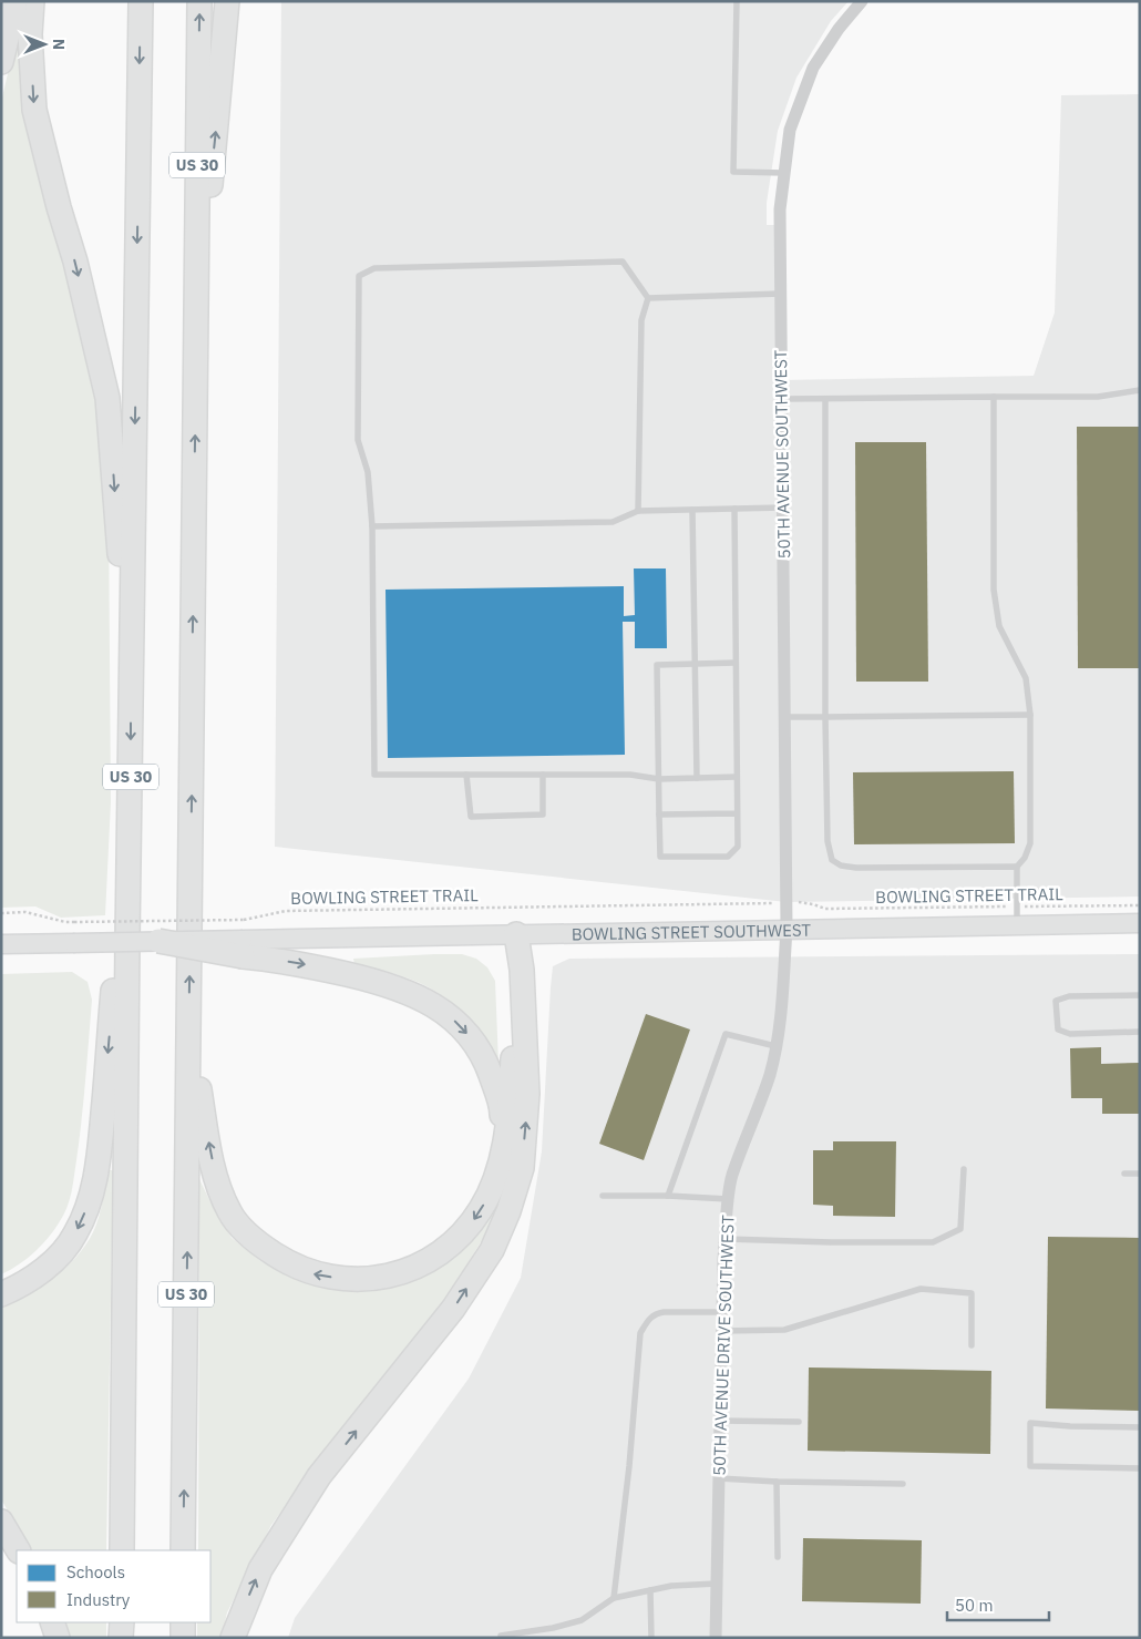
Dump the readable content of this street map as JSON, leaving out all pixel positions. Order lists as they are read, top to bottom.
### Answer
{
  "streets": {
    "highway": ["US 30"],
    "main road": ["BOWLING STREET SOUTHWEST"],
    "street": ["50TH AVENUE SOUTHWEST", "50TH AVENUE DRIVE SOUTHWEST"],
    "path": ["BOWLING STREET TRAIL"]
  },
  "crossings": [
    ["50TH AVENUE SOUTHWEST", "BOWLING STREET SOUTHWEST"],
    ["50TH AVENUE SOUTHWEST", "50TH AVENUE DRIVE SOUTHWEST"],
    ["BOWLING STREET TRAIL", "BOWLING STREET SOUTHWEST"],
    ["BOWLING STREET SOUTHWEST", "50TH AVENUE DRIVE SOUTHWEST"]
  ],
  "legend": ["Schools", "Industry"],
  "scale_bar": "50 m",
  "north": "right"
}
